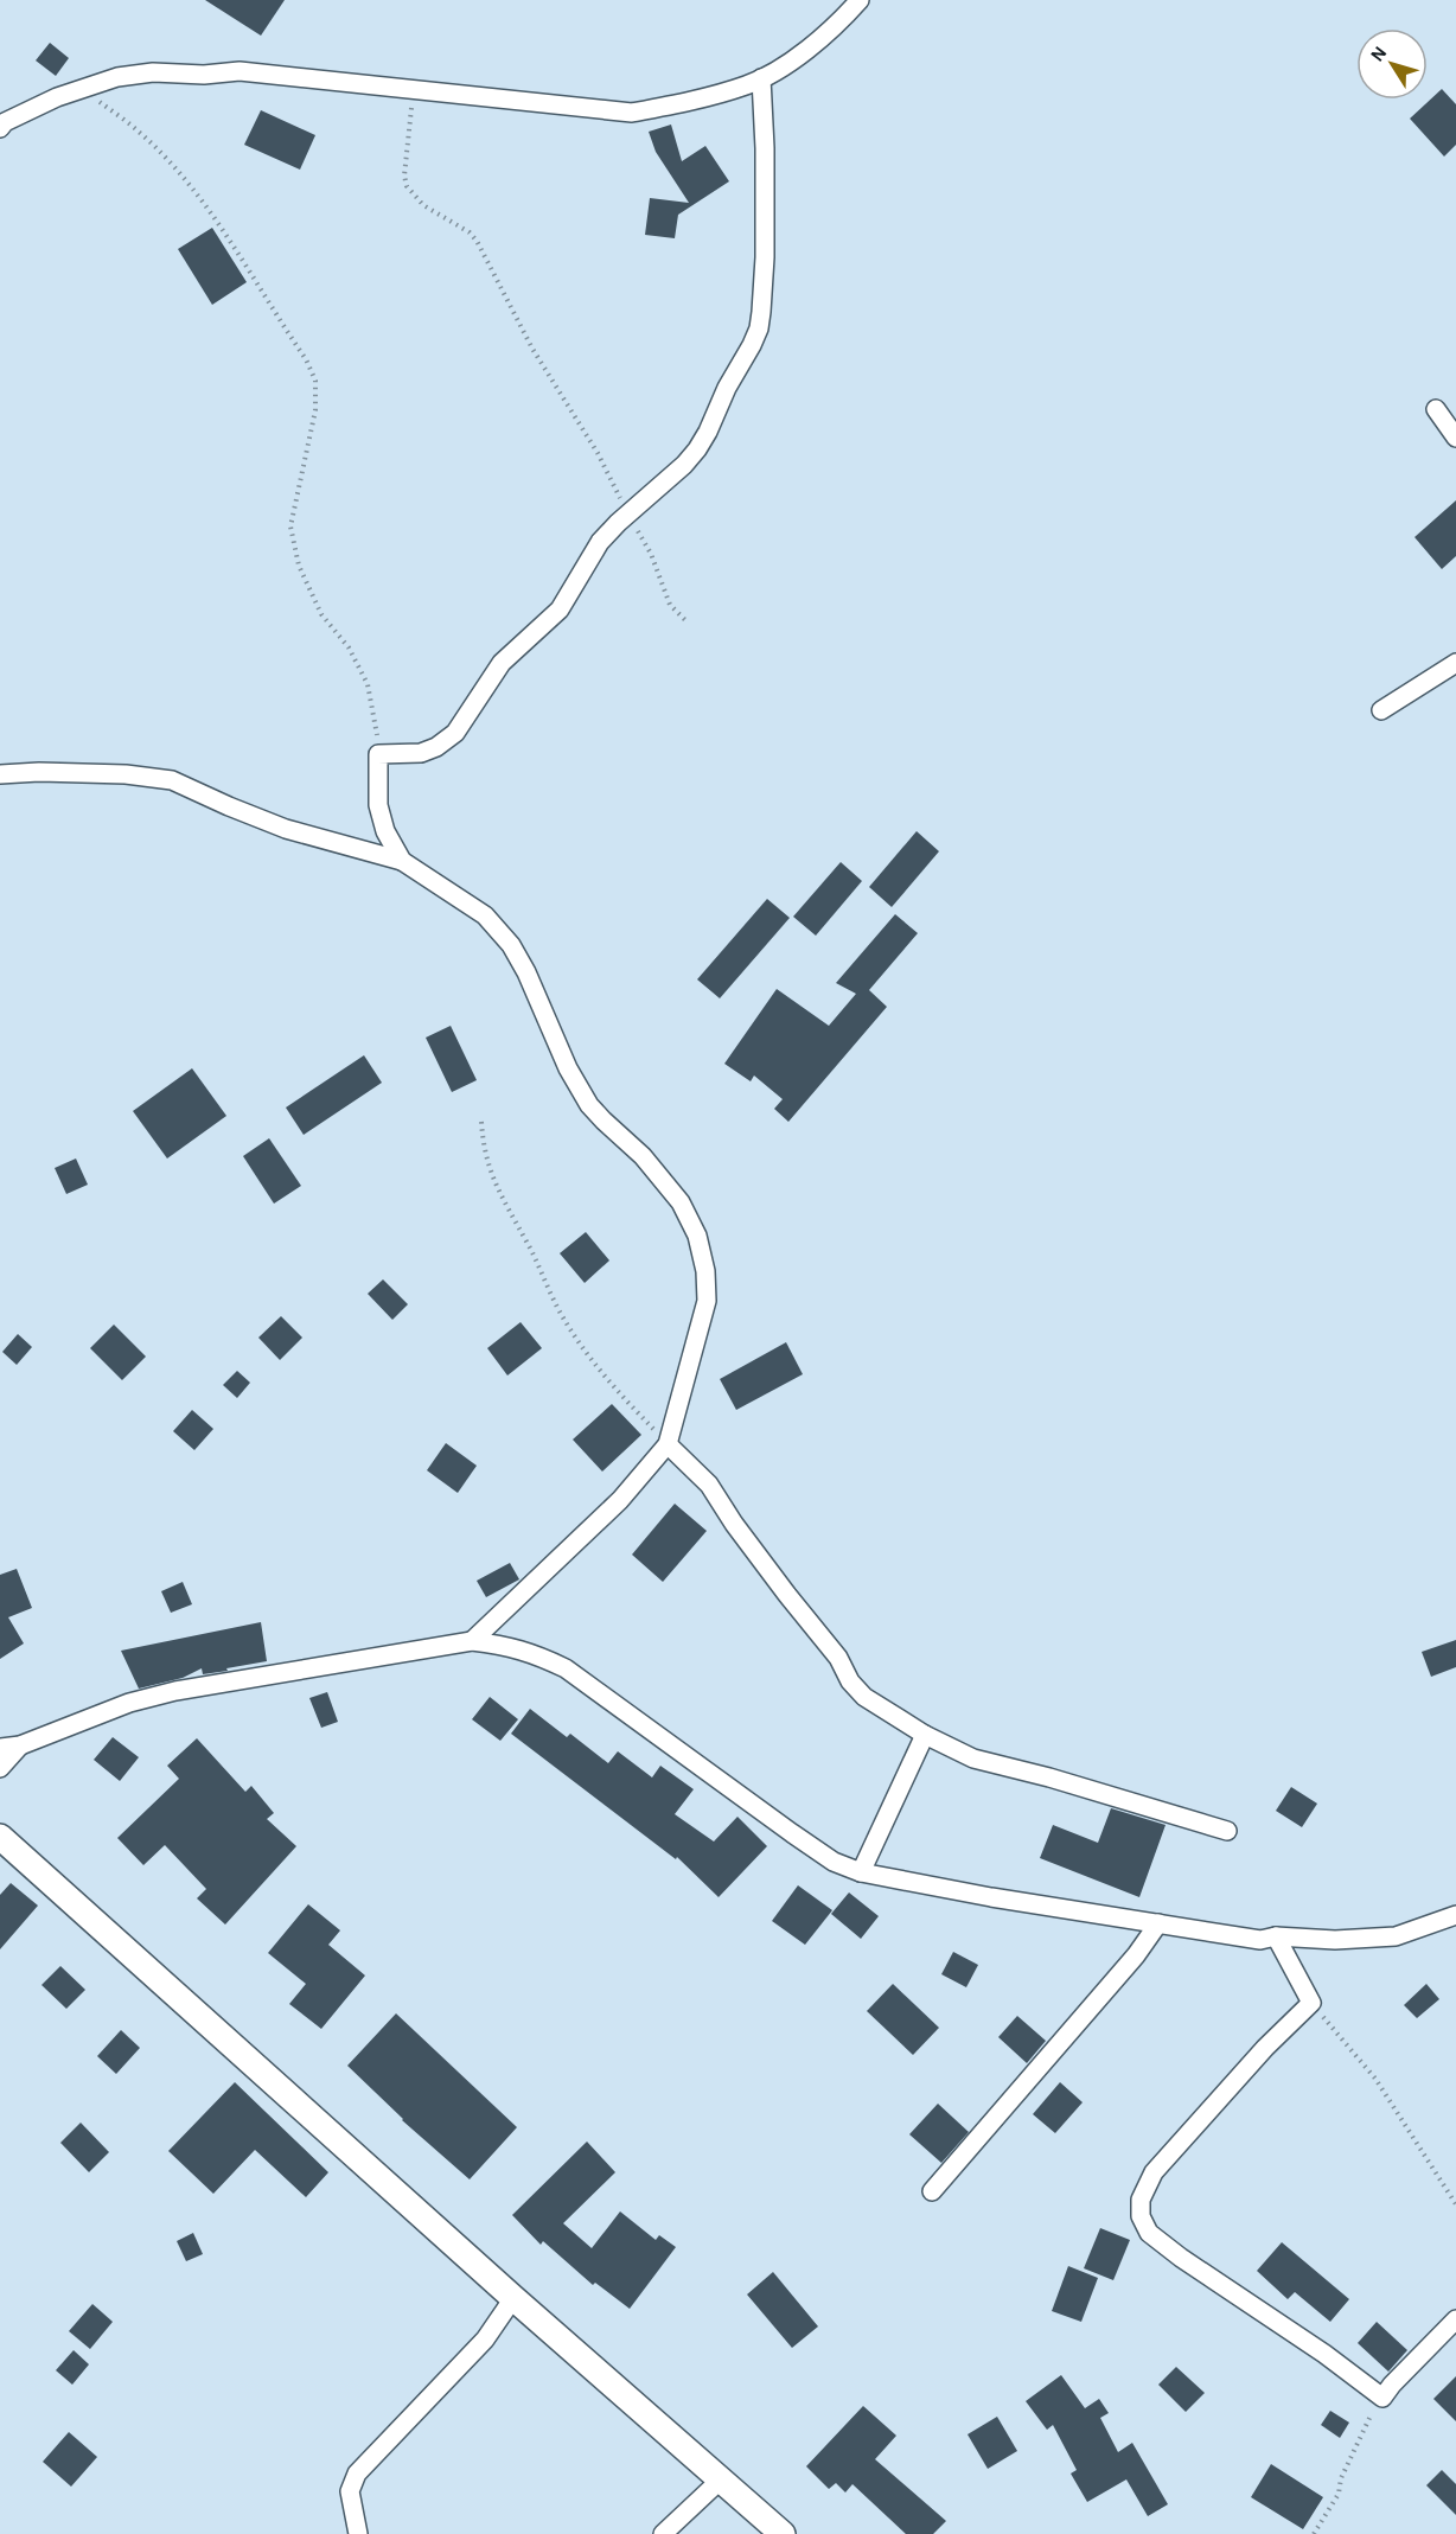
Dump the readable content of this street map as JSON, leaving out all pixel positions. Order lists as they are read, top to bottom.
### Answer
{
  "north": "top left"
}
